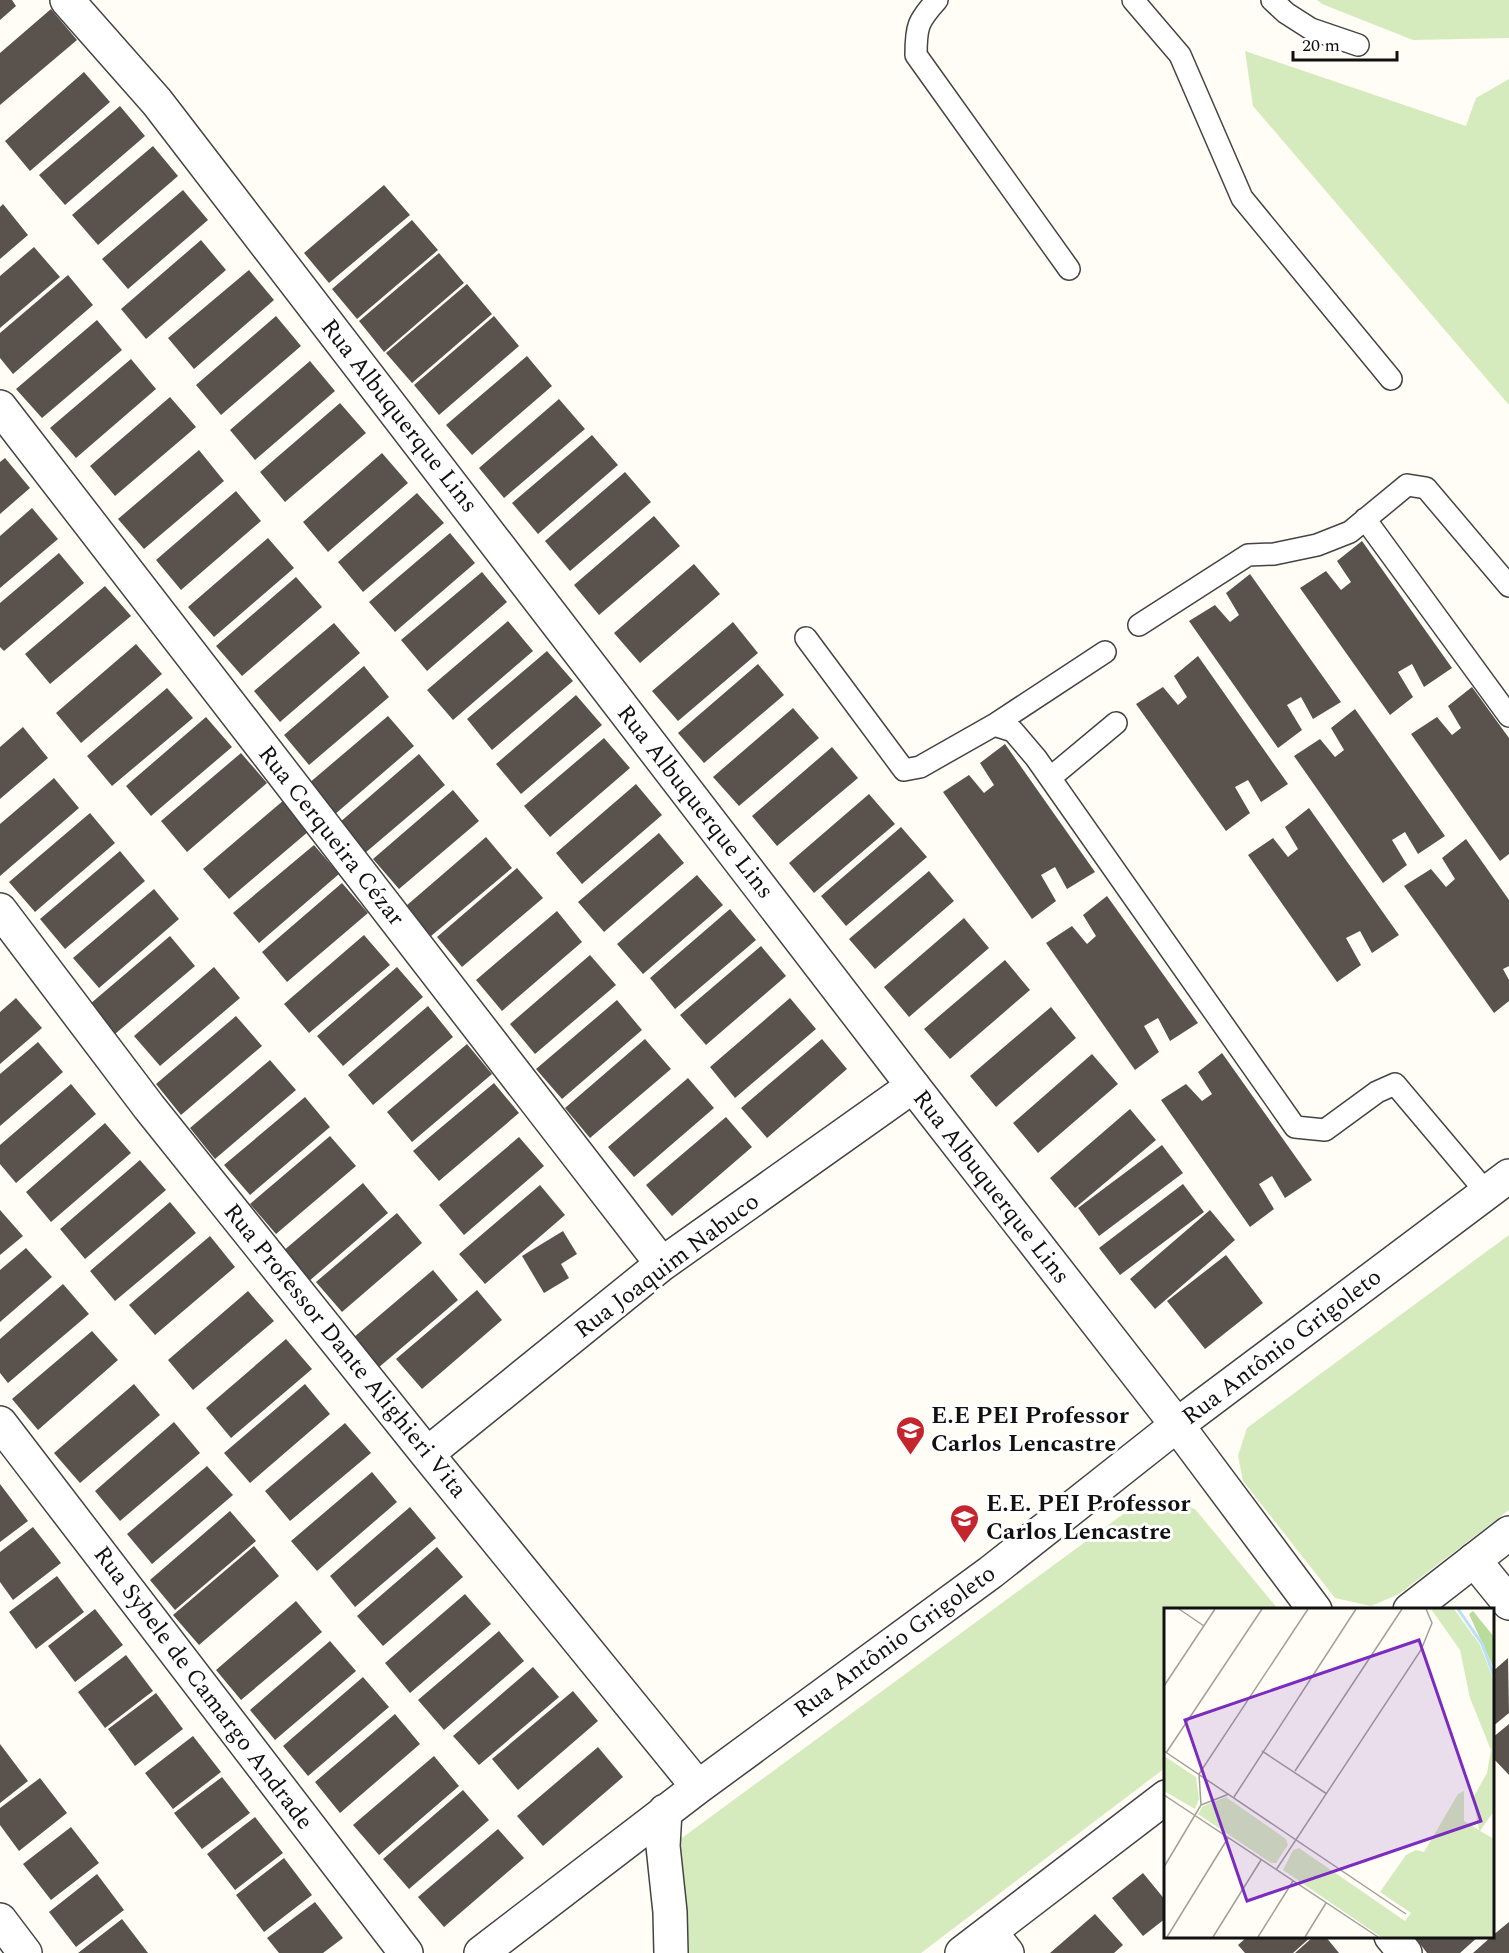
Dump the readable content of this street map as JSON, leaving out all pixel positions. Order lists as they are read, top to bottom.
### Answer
{
  "streets": {
    "street": [
      "Rua Albuquerque Lins",
      "Rua Cerqueira Cézar",
      "Rua Joaquim Nabuco",
      "Rua Antônio Grigoleto",
      "Rua Professor Dante Alighieri Vita",
      "Rua Sybele de Camargo Andrade"
    ]
  },
  "crossings": [
    ["Rua Albuquerque Lins", "Rua Joaquim Nabuco"],
    ["Rua Albuquerque Lins", "Rua Antônio Grigoleto"],
    ["Rua Cerqueira Cézar", "Rua Joaquim Nabuco"],
    ["Rua Joaquim Nabuco", "Rua Professor Dante Alighieri Vita"],
    ["Rua Antônio Grigoleto", "Rua Professor Dante Alighieri Vita"]
  ],
  "places": {
    "school or university": ["E.E PEI Professor Carlos Lencastre", "E.E. PEI Professor Carlos Lencastre"]
  },
  "scale_bar": "20 m"
}
